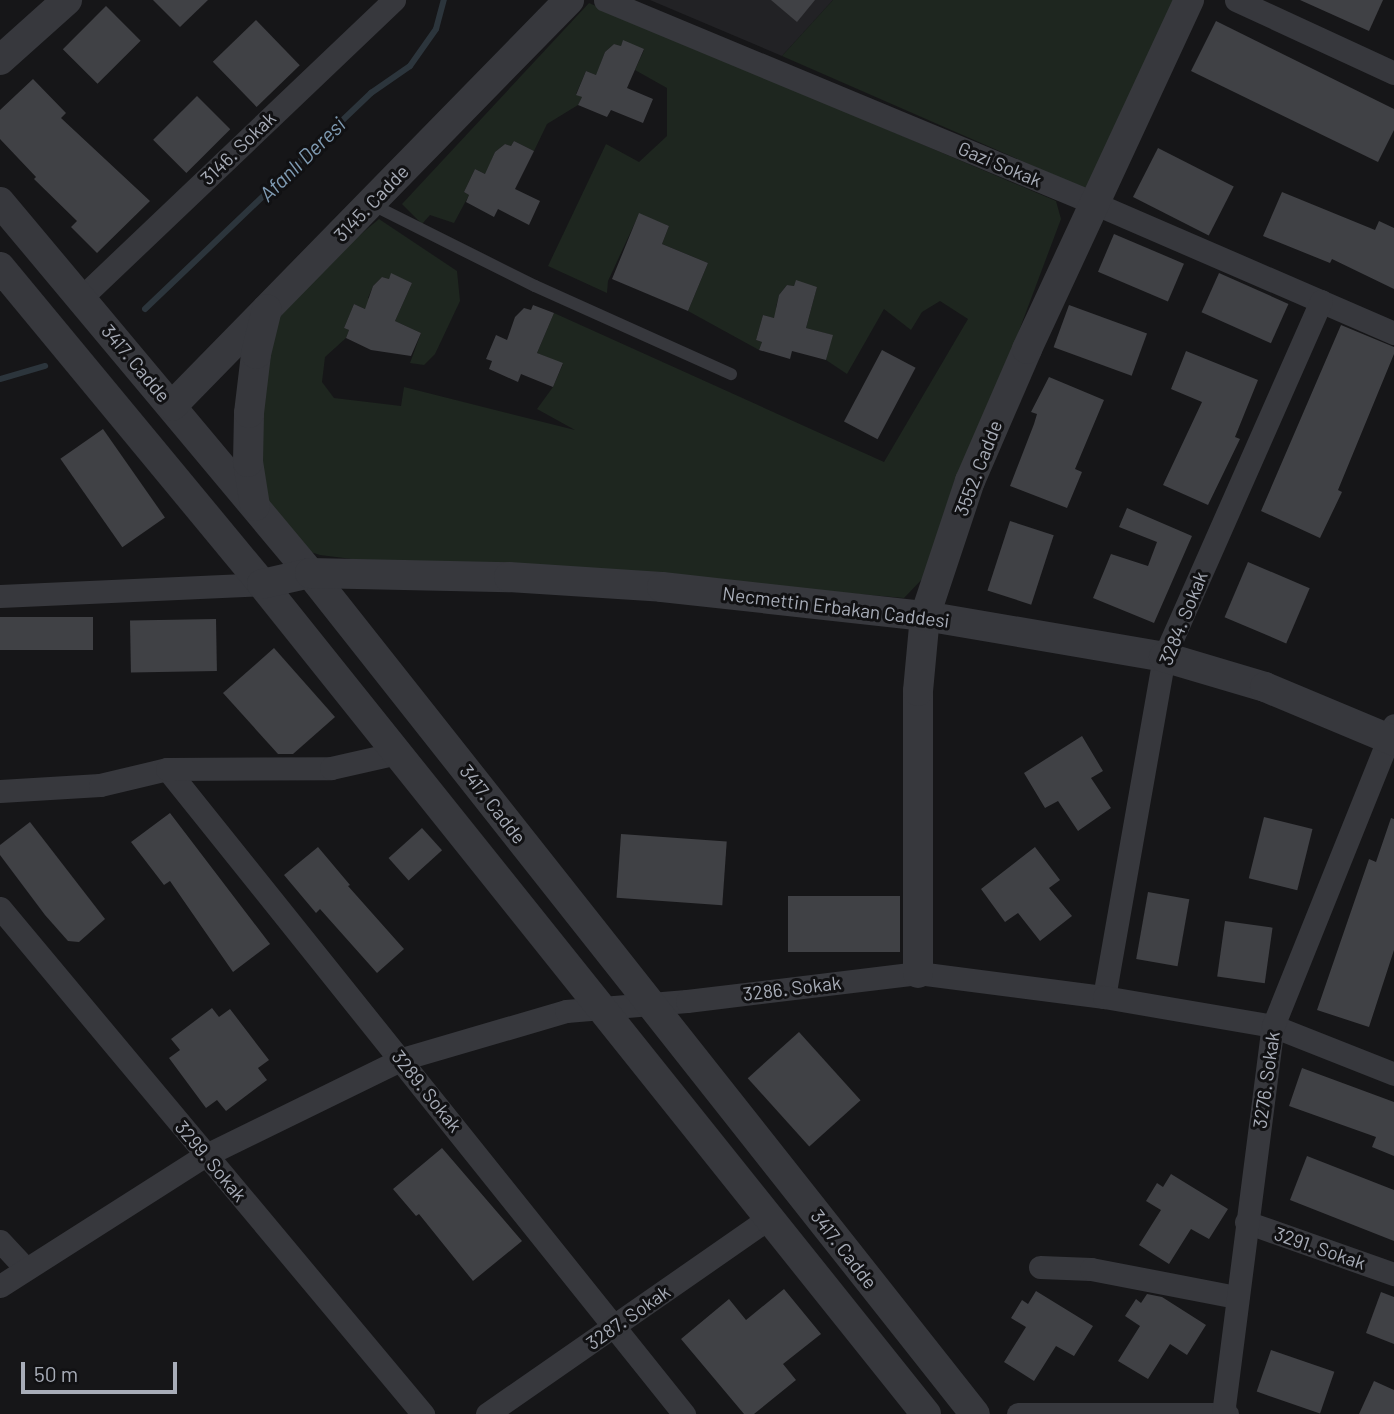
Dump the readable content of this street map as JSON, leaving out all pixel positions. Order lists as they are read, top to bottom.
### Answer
{
  "streets": {
    "street": [
      "3146. Sokak",
      "Gazi Sokak",
      "3145. Cadde",
      "3417. Cadde",
      "3552. Cadde",
      "Necmettin Erbakan Caddesi",
      "3284. Sokak",
      "3286. Sokak",
      "3276. Sokak",
      "3289. Sokak",
      "3299. Sokak",
      "3291. Sokak",
      "3287. Sokak"
    ]
  },
  "crossings": [
    ["3146. Sokak", "3417. Cadde"],
    ["Gazi Sokak", "3552. Cadde"],
    ["Gazi Sokak", "3284. Sokak"],
    ["3145. Cadde", "3417. Cadde"],
    ["3417. Cadde", "Necmettin Erbakan Caddesi"],
    ["3417. Cadde", "3286. Sokak"],
    ["3417. Cadde", "3287. Sokak"],
    ["3552. Cadde", "Necmettin Erbakan Caddesi"],
    ["3552. Cadde", "3286. Sokak"],
    ["Necmettin Erbakan Caddesi", "3284. Sokak"],
    ["Necmettin Erbakan Caddesi", "3276. Sokak"],
    ["3284. Sokak", "3286. Sokak"],
    ["3286. Sokak", "3276. Sokak"],
    ["3286. Sokak", "3289. Sokak"],
    ["3286. Sokak", "3299. Sokak"],
    ["3276. Sokak", "3291. Sokak"],
    ["3289. Sokak", "3287. Sokak"]
  ],
  "water": ["Afanlı Deresi"],
  "scale_bar": "50 m"
}
